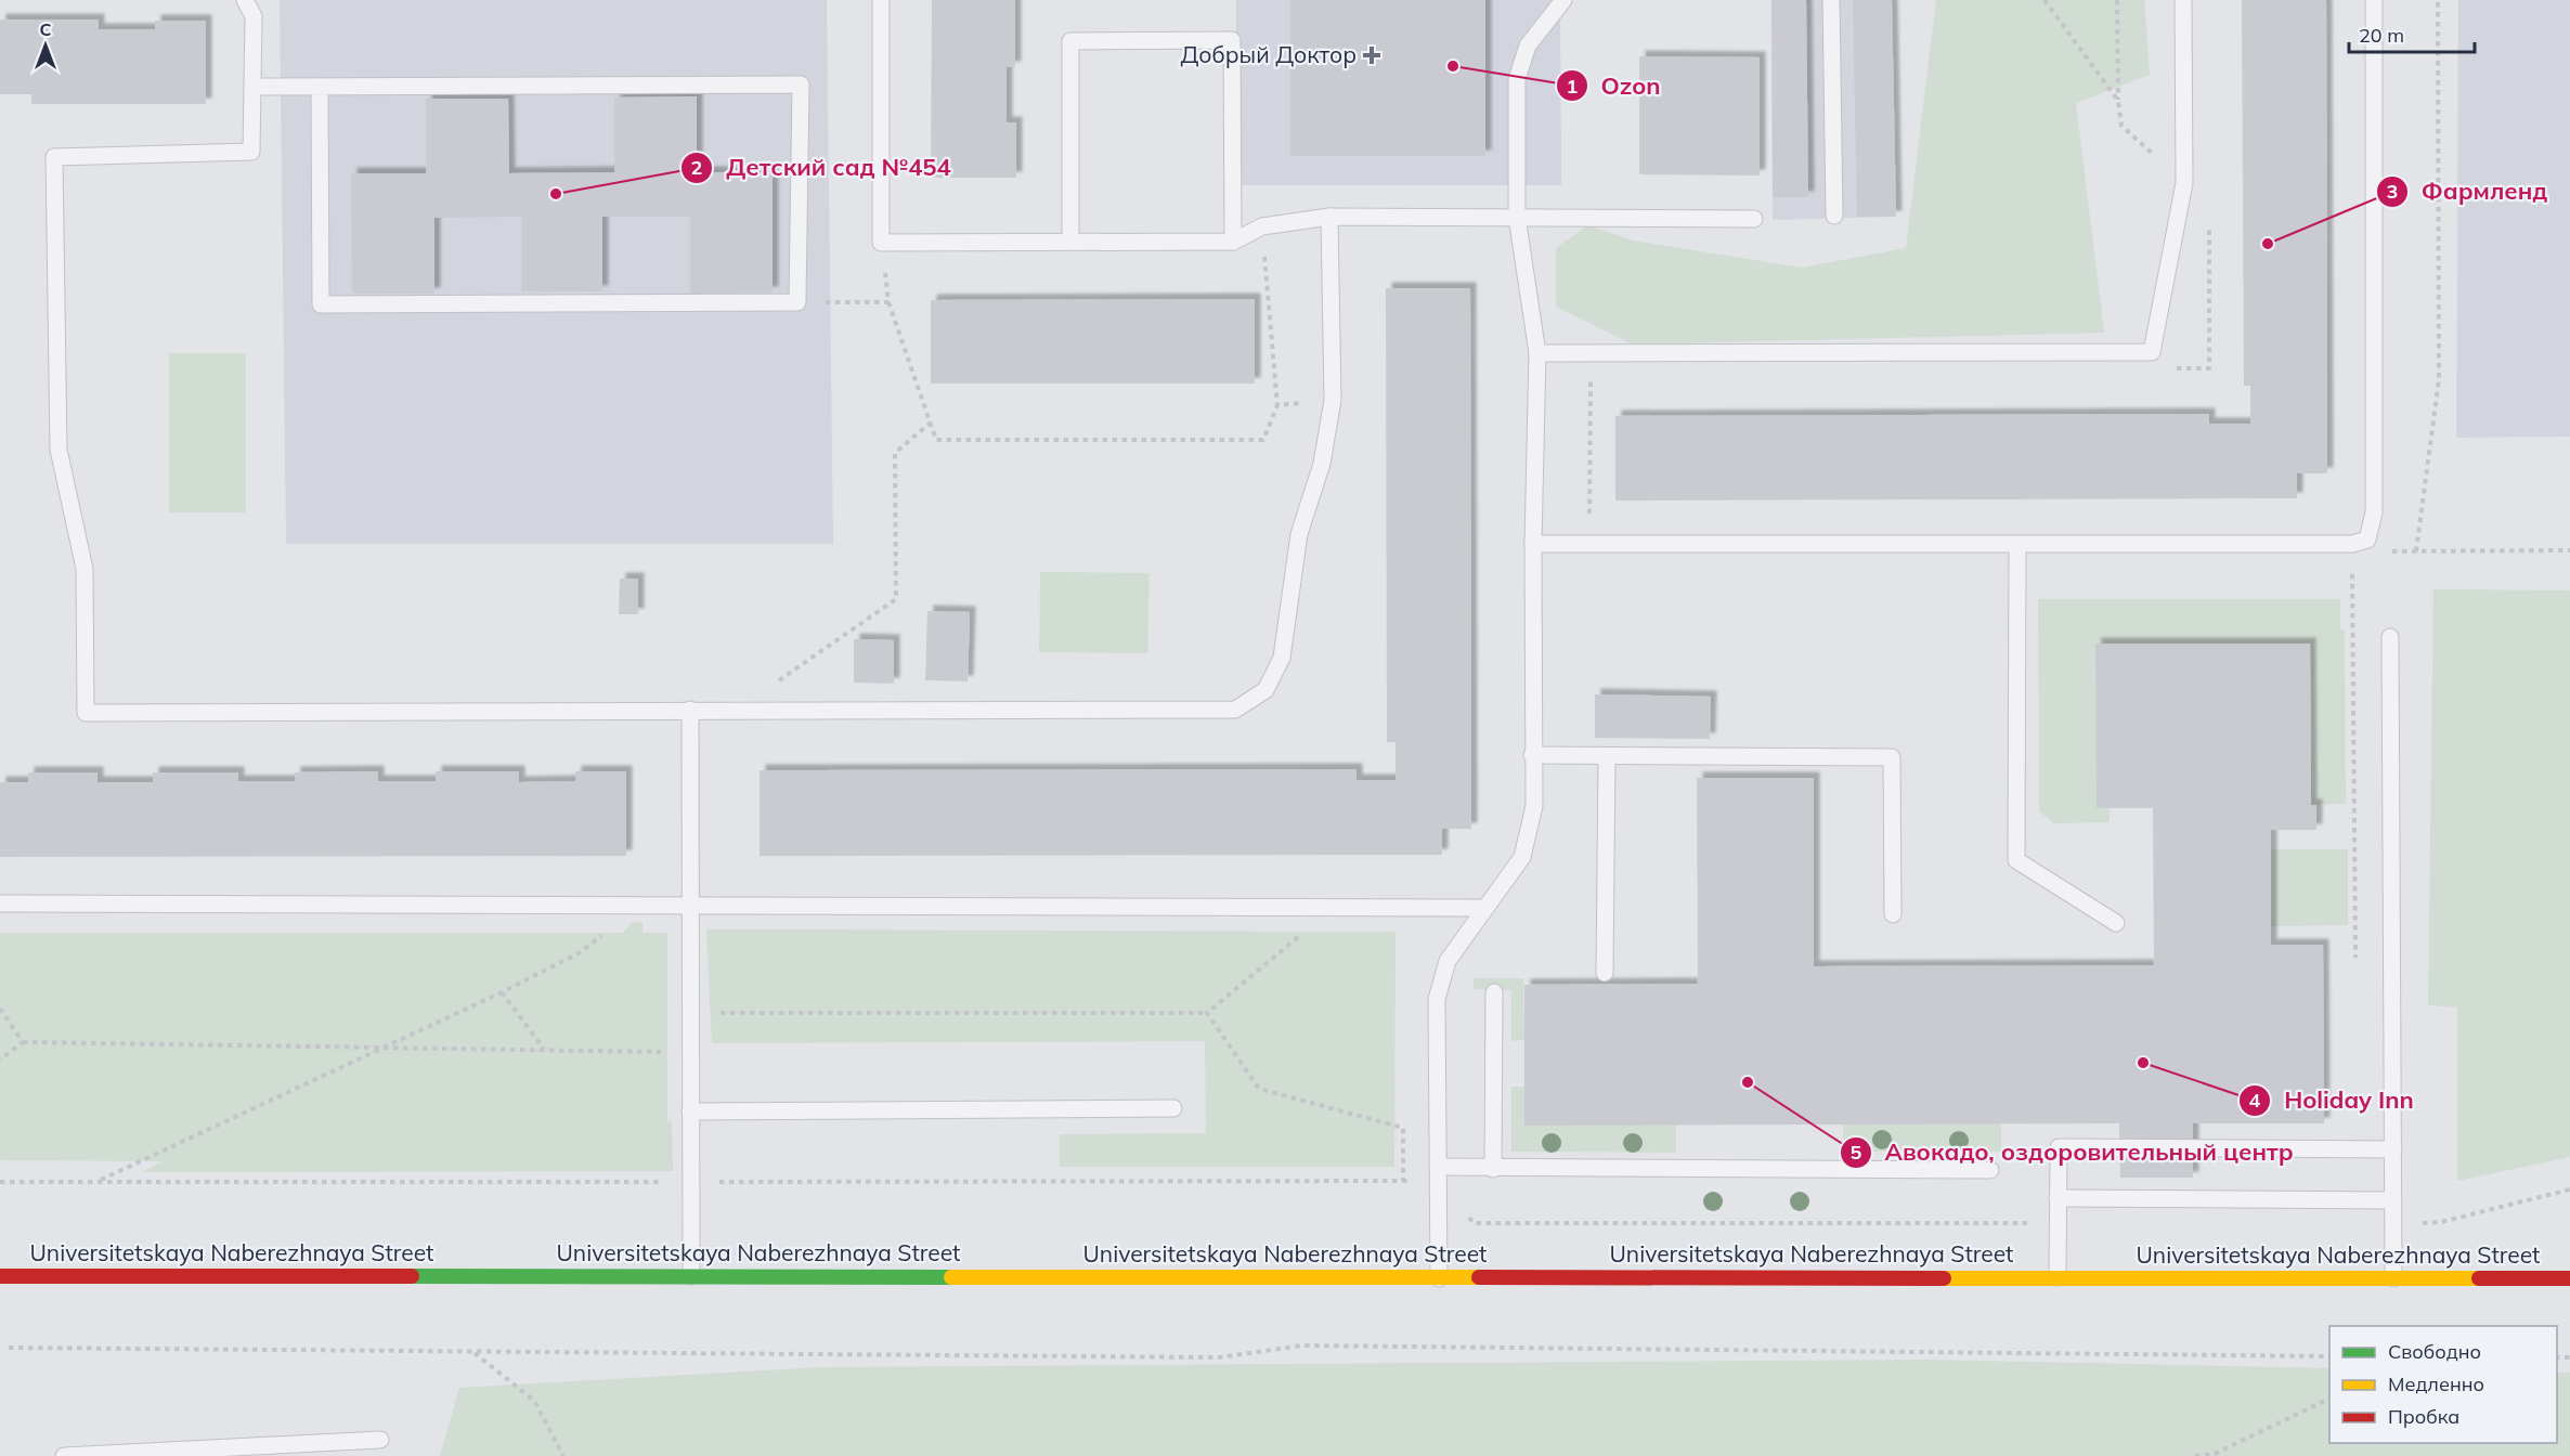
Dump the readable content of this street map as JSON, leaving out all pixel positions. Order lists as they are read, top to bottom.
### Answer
{
  "streets": {
    "main road": ["Universitetskaya Naberezhnaya Street"]
  },
  "places": {
    "health": ["Добрый Доктор"],
    "other": [
      "Ozon",
      "Детский сад №454",
      "Фармленд",
      "Holiday Inn",
      "Авокадо, оздоровительный центр"
    ]
  },
  "legend": ["Свободно", "Медленно", "Пробка"],
  "scale_bar": "20 m",
  "north": "top"
}
